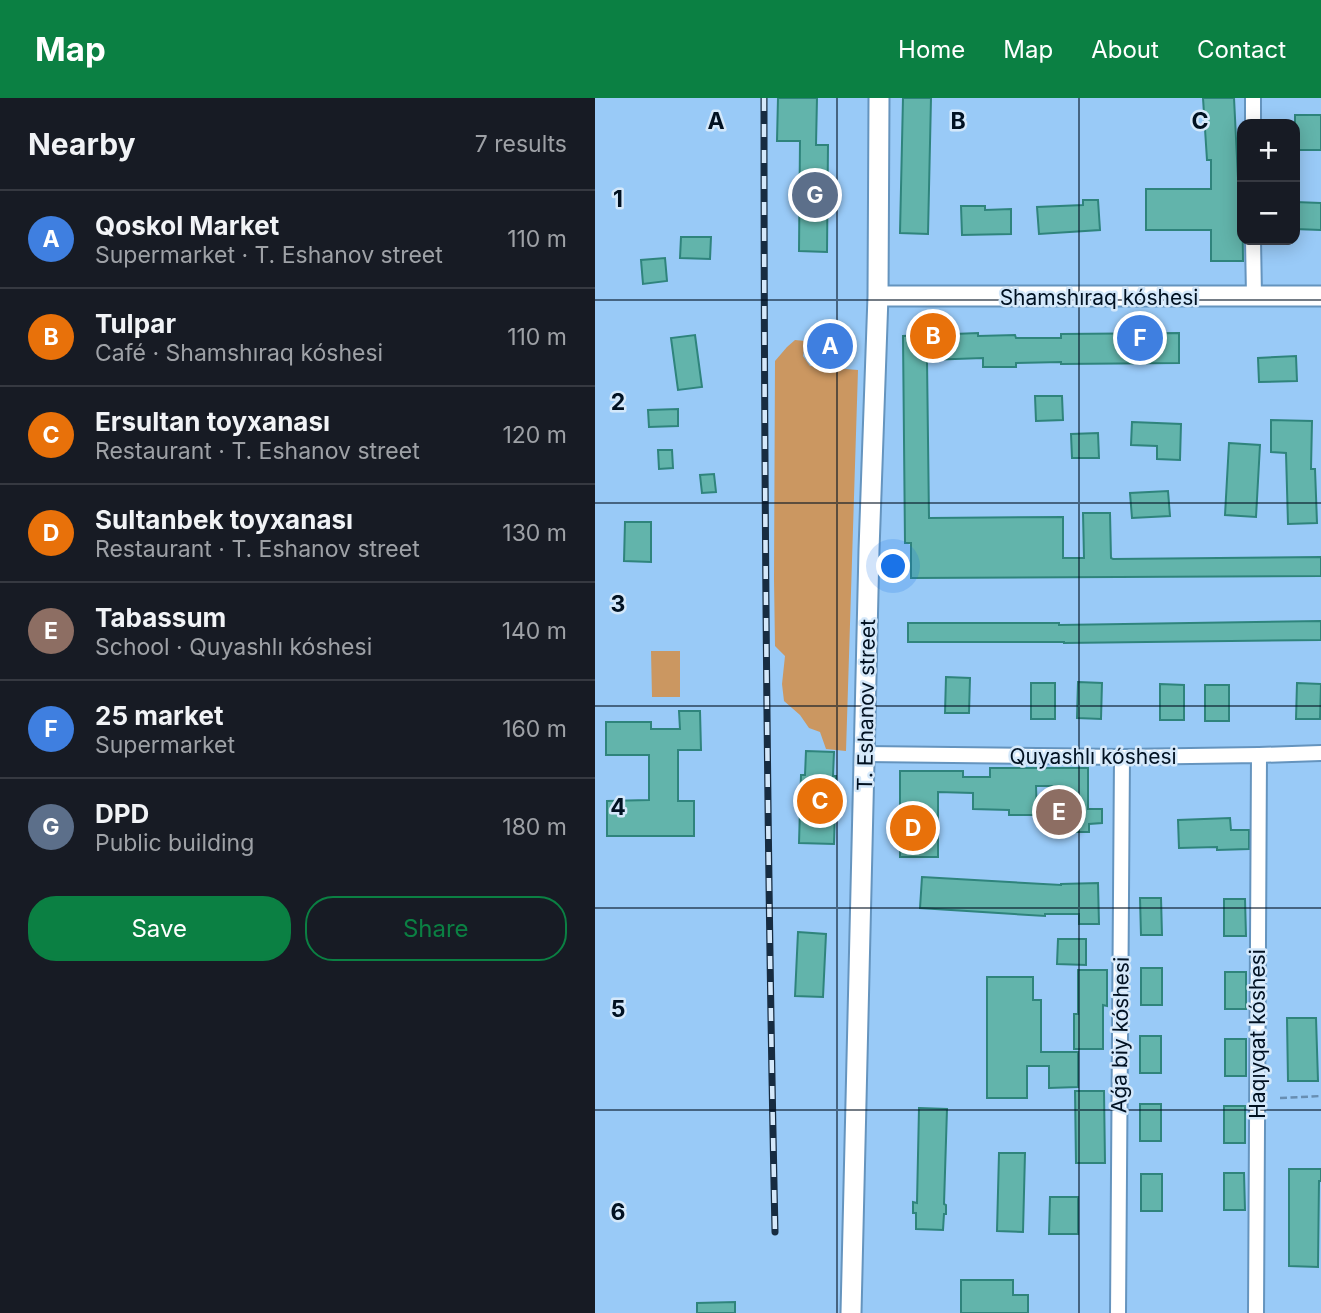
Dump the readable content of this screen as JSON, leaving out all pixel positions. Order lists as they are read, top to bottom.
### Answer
{
  "streets": {
    "main road": ["Shamshıraq kóshesi", "T. Eshanov street"],
    "street": ["Quyashlı kóshesi", "Haqıyqat kóshesi", "Aǵa biy kóshesi"]
  },
  "crossings": [
    ["Shamshıraq kóshesi", "T. Eshanov street"],
    ["T. Eshanov street", "Quyashlı kóshesi"],
    ["Quyashlı kóshesi", "Haqıyqat kóshesi"],
    ["Quyashlı kóshesi", "Aǵa biy kóshesi"]
  ],
  "page": {
    "header": "Map",
    "nav": [
      "Home",
      "Map",
      "About",
      "Contact"
    ],
    "heading": ["Nearby", "7 results"],
    "map_buttons": ["+", "−"],
    "pins": [
      "G",
      "B",
      "F",
      "A",
      "C",
      "E",
      "D"
    ],
    "list": [
      {
        "mark": "A",
        "name": "Qoskol Market",
        "note": "Supermarket · T. Eshanov street",
        "value": "110 m"
      },
      {
        "mark": "B",
        "name": "Tulpar",
        "note": "Café · Shamshıraq kóshesi",
        "value": "110 m"
      },
      {
        "mark": "C",
        "name": "Ersultan toyxanası",
        "note": "Restaurant · T. Eshanov street",
        "value": "120 m"
      },
      {
        "mark": "D",
        "name": "Sultanbek toyxanası",
        "note": "Restaurant · T. Eshanov street",
        "value": "130 m"
      },
      {
        "mark": "E",
        "name": "Tabassum",
        "note": "School · Quyashlı kóshesi",
        "value": "140 m"
      },
      {
        "mark": "F",
        "name": "25 market",
        "note": "Supermarket",
        "value": "160 m"
      },
      {
        "mark": "G",
        "name": "DPD",
        "note": "Public building",
        "value": "180 m"
      }
    ],
    "buttons": ["Save", "Share"]
  },
  "grid": {
    "columns": ["A", "B", "C"],
    "rows": [
      "1",
      "2",
      "3",
      "4",
      "5",
      "6"
    ]
  }
}
